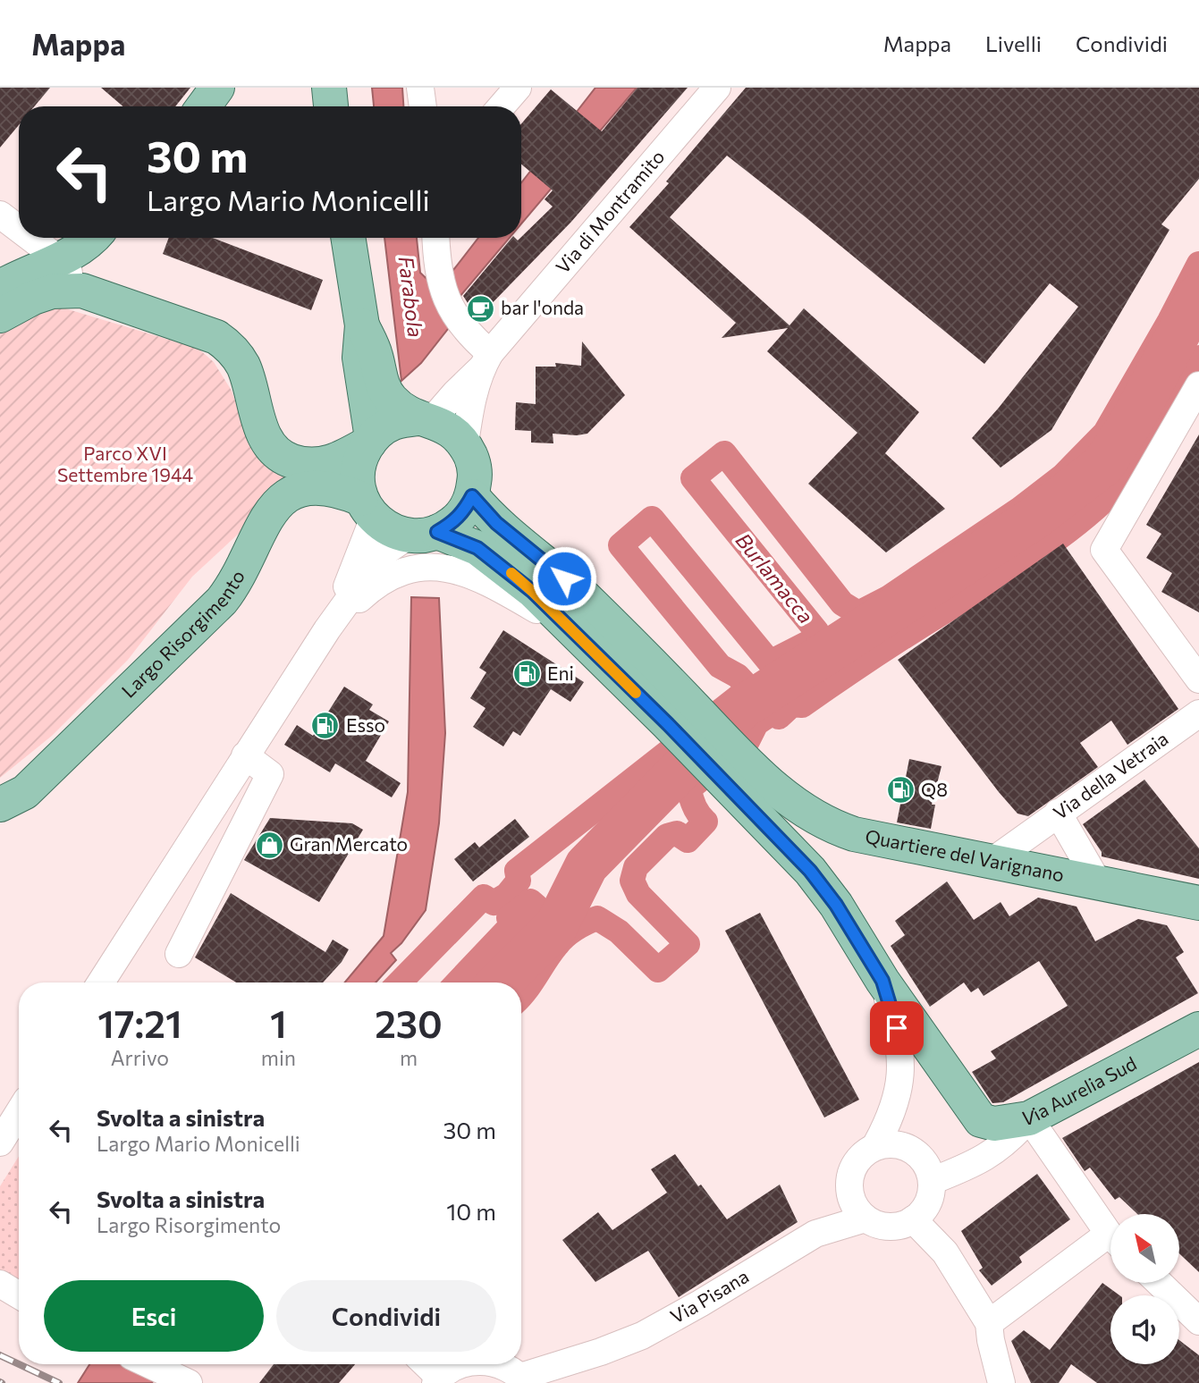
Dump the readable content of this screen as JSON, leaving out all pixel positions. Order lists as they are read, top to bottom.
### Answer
{
  "streets": {
    "main road": ["Largo Risorgimento", "Quartiere del Varignano", "Via Aurelia Sud"],
    "street": ["Via di Montramito", "Via della Vetraia", "Via Pisana"]
  },
  "crossings": [
    ["Via di Montramito", "Largo Risorgimento"],
    ["Via della Vetraia", "Quartiere del Varignano"],
    ["Via Aurelia Sud", "Via Pisana"]
  ],
  "water": ["Farabola", "Burlamacca"],
  "parks": ["Parco XVI Settembre 1944"],
  "places": {
    "cafe": ["bar l'onda"],
    "fuel station": ["Eni", "Esso", "Q8"],
    "shop": ["Gran Mercato"]
  },
  "north": "top left",
  "page": {
    "header": "Mappa",
    "nav": ["Mappa", "Livelli", "Condividi"],
    "turn": ["30 m", "Largo Mario Monicelli"],
    "eta": [
      "17:21",
      "Arrivo",
      "1",
      "min",
      "230",
      "m"
    ],
    "list": [
      {
        "name": "Svolta a sinistra",
        "note": "Largo Mario Monicelli",
        "value": "30 m"
      },
      {
        "name": "Svolta a sinistra",
        "note": "Largo Risorgimento",
        "value": "10 m"
      }
    ],
    "buttons": ["Esci", "Condividi"]
  }
}
